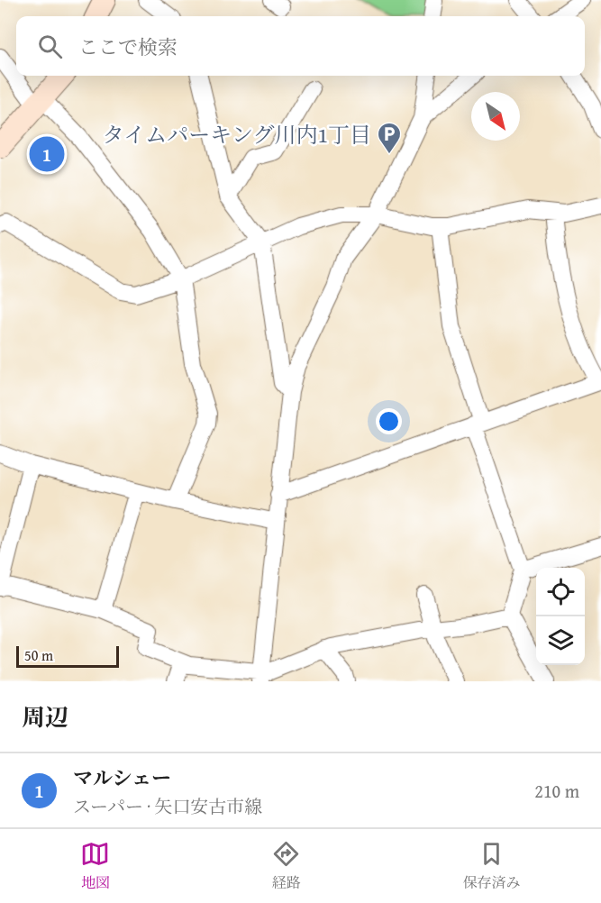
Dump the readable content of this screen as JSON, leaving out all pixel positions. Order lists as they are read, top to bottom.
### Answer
{
  "places": {
    "parking": ["タイムパーキング川内1丁目"]
  },
  "scale_bar": "50 m",
  "north": "bottom right",
  "page": {
    "search": "ここで検索",
    "pins": "1",
    "scale": "50 m",
    "heading": "周辺",
    "list": [
      {
        "mark": "1",
        "name": "マルシェー",
        "note": "スーパー · 矢口安古市線",
        "value": "210 m"
      }
    ],
    "nav": ["地図", "経路", "保存済み"]
  }
}
